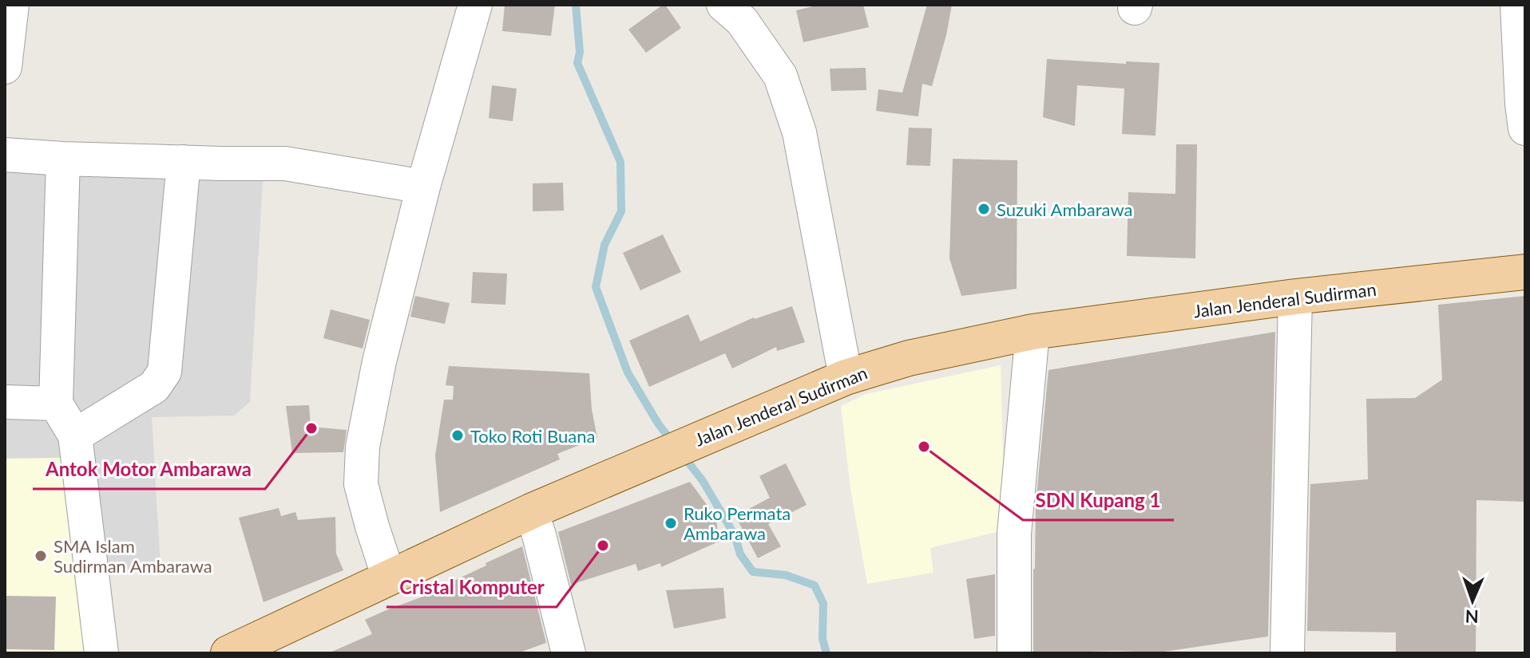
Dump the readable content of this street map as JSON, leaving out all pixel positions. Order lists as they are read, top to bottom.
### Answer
{
  "streets": {
    "main road": ["Jalan Jenderal Sudirman"]
  },
  "places": [
    "Suzuki Ambarawa",
    "Antok Motor Ambarawa",
    "Toko Roti Buana",
    "SDN Kupang 1",
    "Ruko Permata Ambarawa",
    "Cristal Komputer",
    "SMA Islam Sudirman Ambarawa"
  ],
  "north": "bottom"
}
